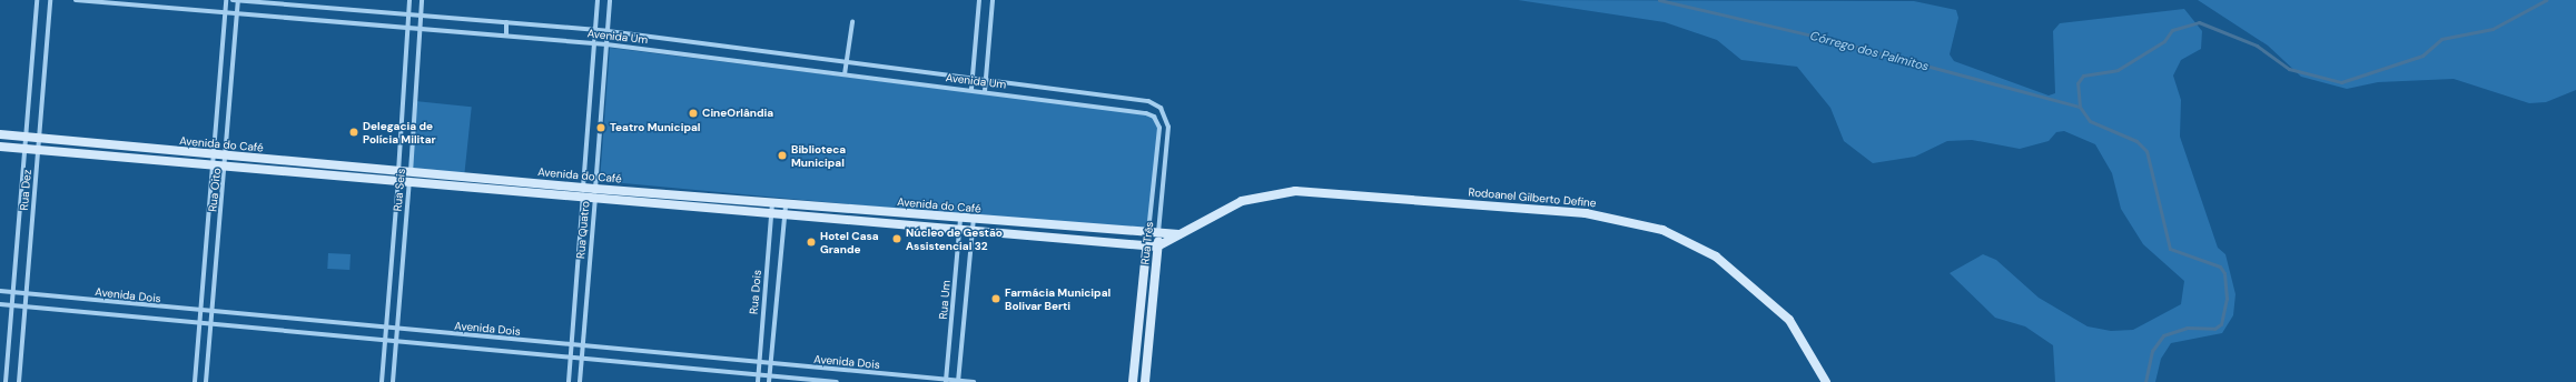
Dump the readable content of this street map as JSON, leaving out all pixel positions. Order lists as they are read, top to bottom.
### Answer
{
  "streets": {
    "main road": ["Avenida do Café", "Rodoanel Gilberto Define", "Rua Três"],
    "street": [
      "Avenida Um",
      "Rua Dez",
      "Rua Oito",
      "Rua Seis",
      "Rua Quatro",
      "Rua Dois",
      "Avenida Dois",
      "Rua Um"
    ]
  },
  "crossings": [
    ["Avenida Um", "Rua Oito"],
    ["Avenida Um", "Rua Seis"],
    ["Avenida Um", "Rua Quatro"],
    ["Avenida Um", "Rua Três"],
    ["Avenida do Café", "Rua Dez"],
    ["Avenida do Café", "Rua Oito"],
    ["Avenida do Café", "Rua Seis"],
    ["Avenida do Café", "Rodoanel Gilberto Define"],
    ["Avenida do Café", "Rua Quatro"],
    ["Avenida do Café", "Rua Três"],
    ["Avenida do Café", "Rua Dois"],
    ["Avenida do Café", "Rua Um"],
    ["Rua Dez", "Avenida Dois"],
    ["Rua Oito", "Avenida Dois"],
    ["Rua Seis", "Avenida Dois"],
    ["Rodoanel Gilberto Define", "Rua Três"],
    ["Rua Quatro", "Avenida Dois"],
    ["Rua Dois", "Avenida Dois"],
    ["Avenida Dois", "Rua Um"]
  ],
  "water": ["Córrego dos Palmitos"],
  "places": [
    "CineOrlândia",
    "Teatro Municipal",
    "Delegacia de Polícia Militar",
    "Biblioteca Municipal",
    "Núcleo de Gestão Assistencial 32",
    "Hotel Casa Grande",
    "Farmácia Municipal Bolivar Berti"
  ]
}
